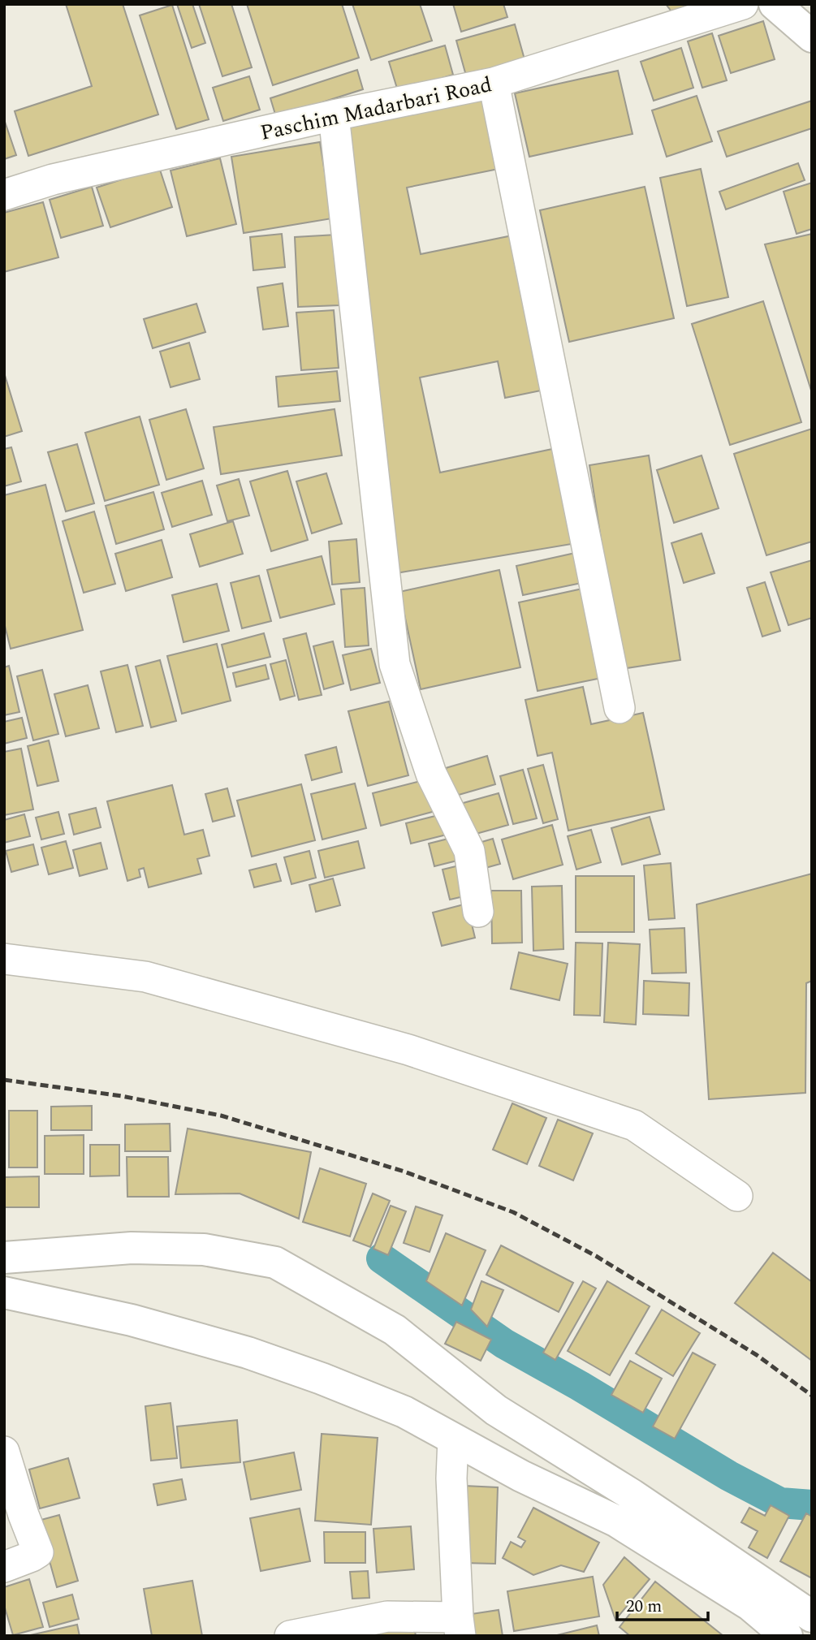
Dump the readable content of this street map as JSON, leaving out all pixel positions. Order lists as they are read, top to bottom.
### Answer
{
  "streets": {
    "street": ["Paschim Madarbari Road"]
  },
  "scale_bar": "20 m"
}
